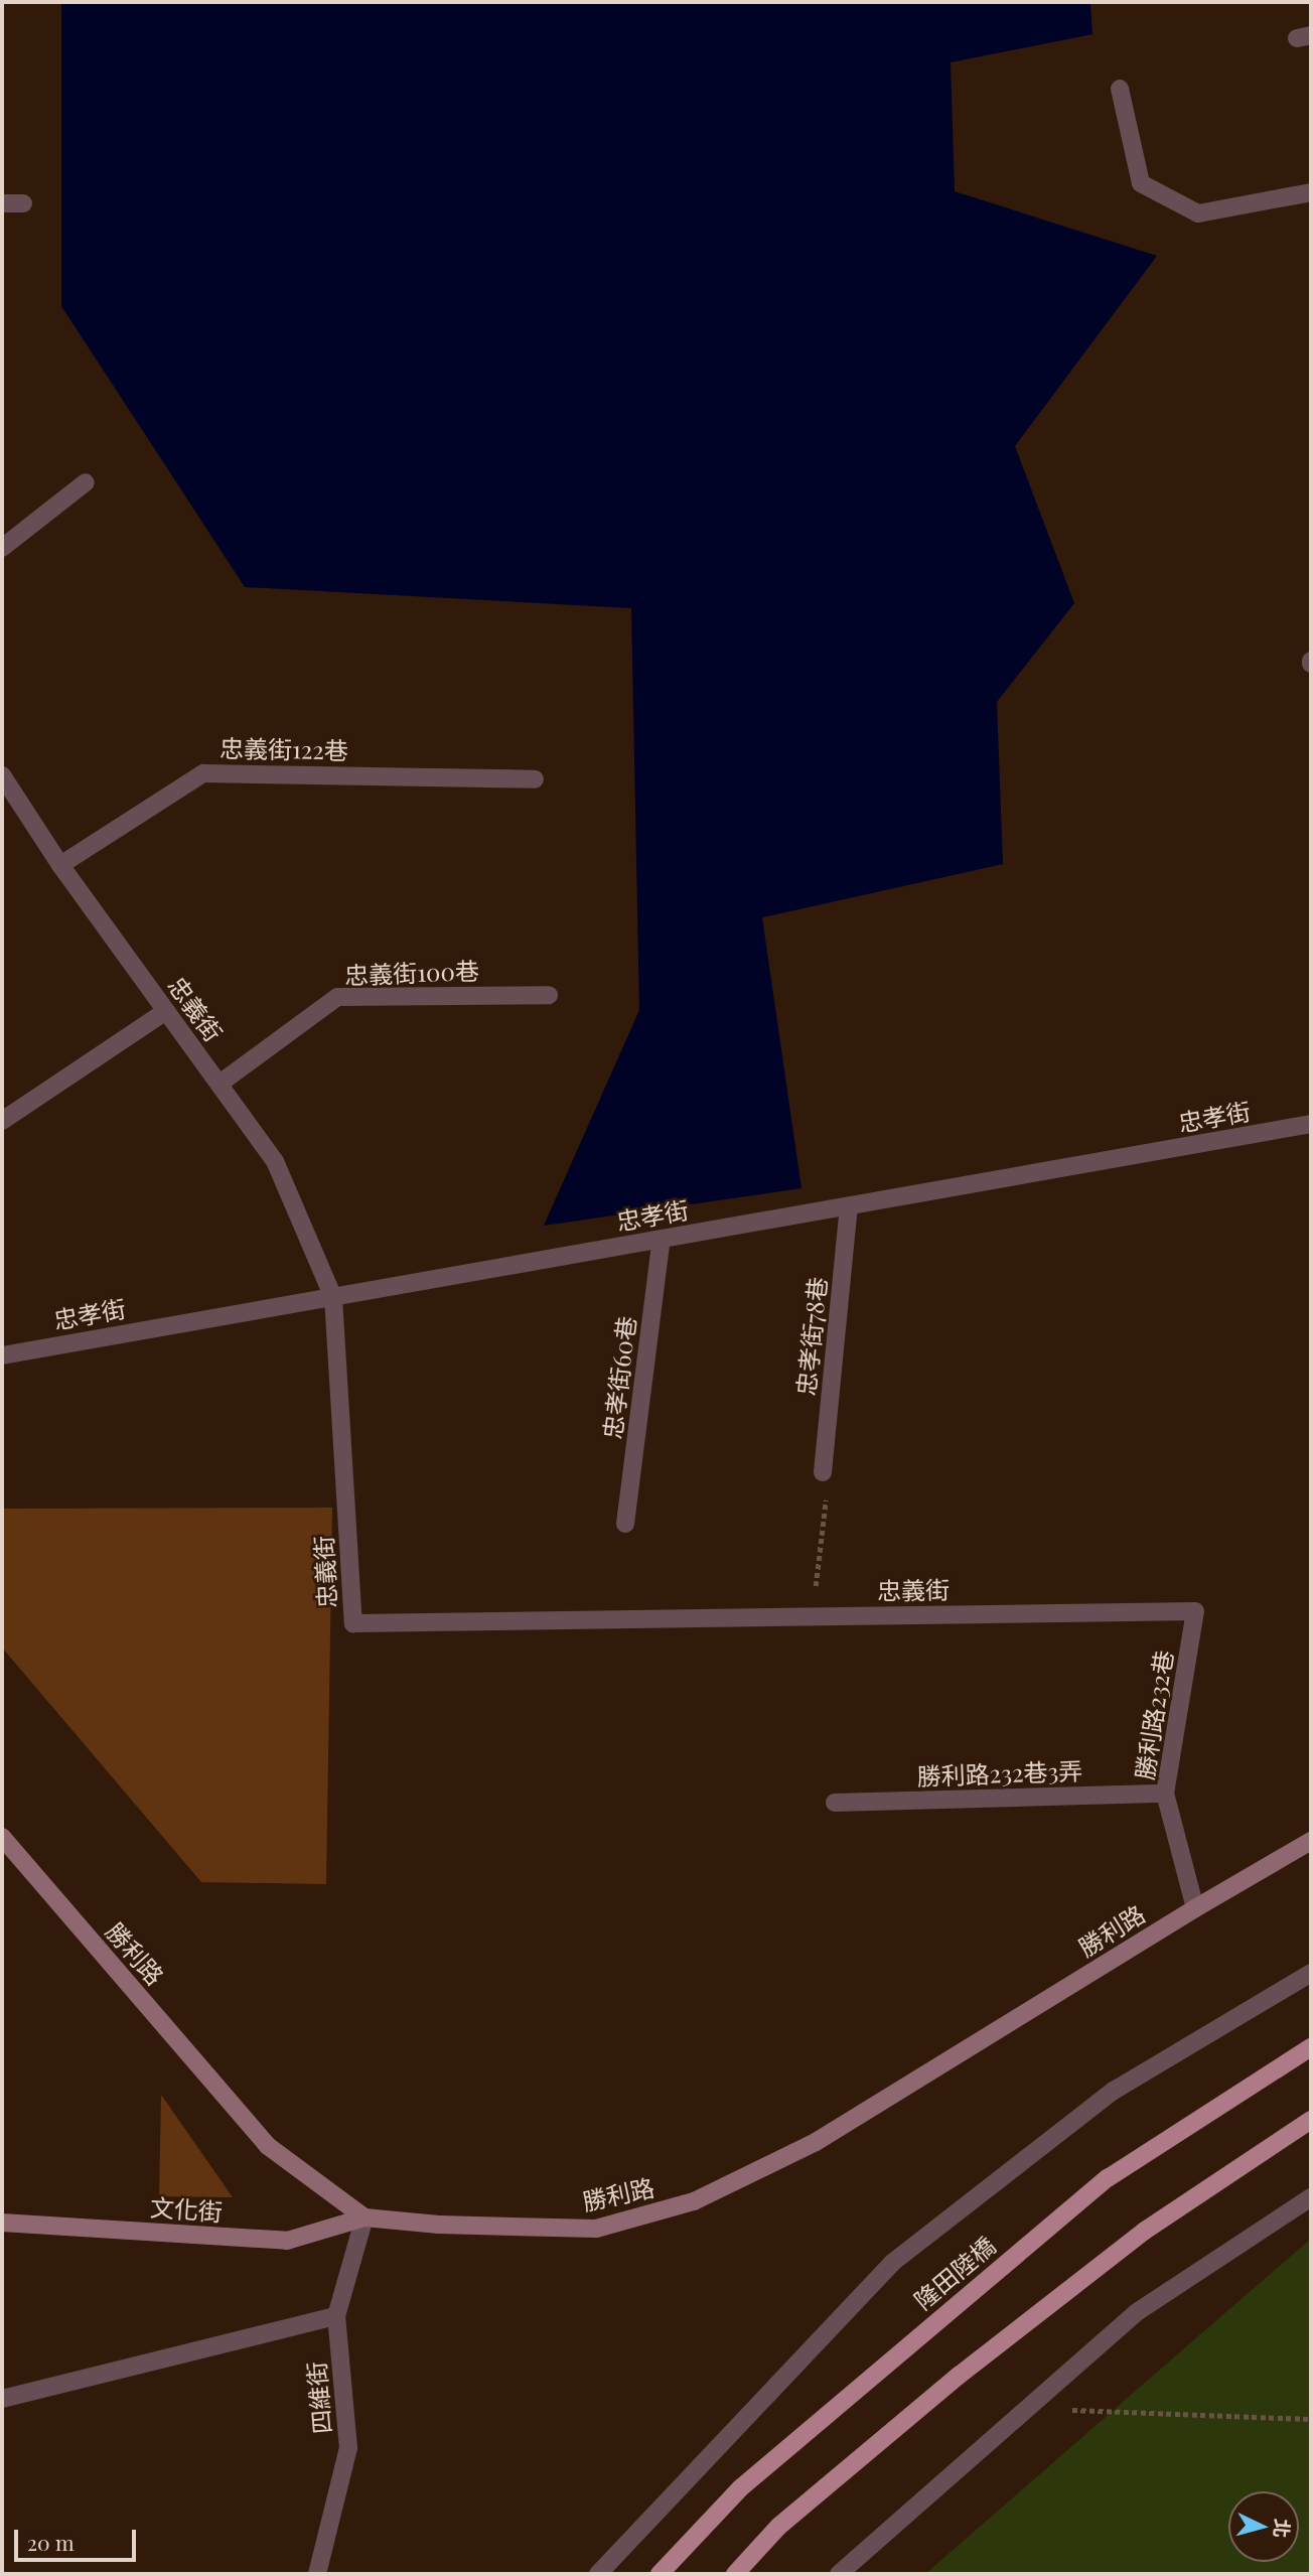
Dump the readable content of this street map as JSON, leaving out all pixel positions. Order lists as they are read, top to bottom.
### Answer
{
  "streets": {
    "main road": ["勝利路", "文化街", "隆田陸橋"],
    "street": [
      "忠義街122巷",
      "忠義街100巷",
      "忠義街",
      "忠孝街",
      "忠孝街78巷",
      "忠孝街60巷",
      "勝利路232巷",
      "勝利路232巷3弄",
      "四維街"
    ]
  },
  "crossings": [
    ["忠義街122巷", "忠義街"],
    ["忠義街100巷", "忠義街"],
    ["忠義街", "忠孝街"],
    ["忠義街", "勝利路232巷"],
    ["忠孝街", "忠孝街78巷"],
    ["忠孝街", "忠孝街60巷"],
    ["勝利路232巷", "勝利路232巷3弄"],
    ["勝利路232巷", "勝利路"],
    ["勝利路", "文化街"],
    ["勝利路", "四維街"],
    ["文化街", "四維街"]
  ],
  "scale_bar": "20 m",
  "north": "right"
}
